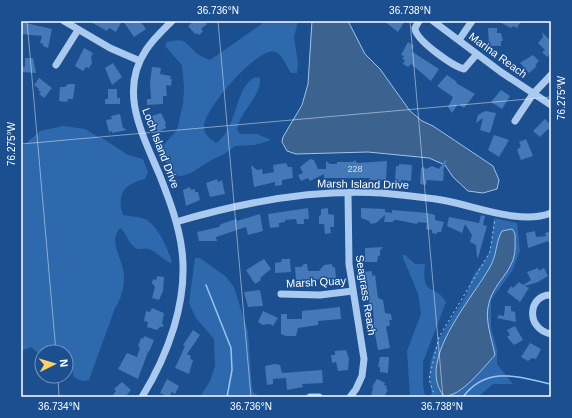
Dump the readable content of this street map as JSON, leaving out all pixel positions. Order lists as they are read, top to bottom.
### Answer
{
  "streets": {
    "street": [
      "Marina Reach",
      "Loch Island Drive",
      "Marsh Island Drive",
      "Marsh Quay",
      "Seagrass Reach"
    ]
  },
  "crossings": [
    ["Loch Island Drive", "Marsh Island Drive"],
    ["Marsh Island Drive", "Seagrass Reach"],
    ["Marsh Quay", "Seagrass Reach"]
  ],
  "house_numbers": ["228"],
  "north": "right",
  "coordinates": [
    "36.736°N",
    "36.738°N",
    "76.275°W",
    "36.734°N"
  ]
}
